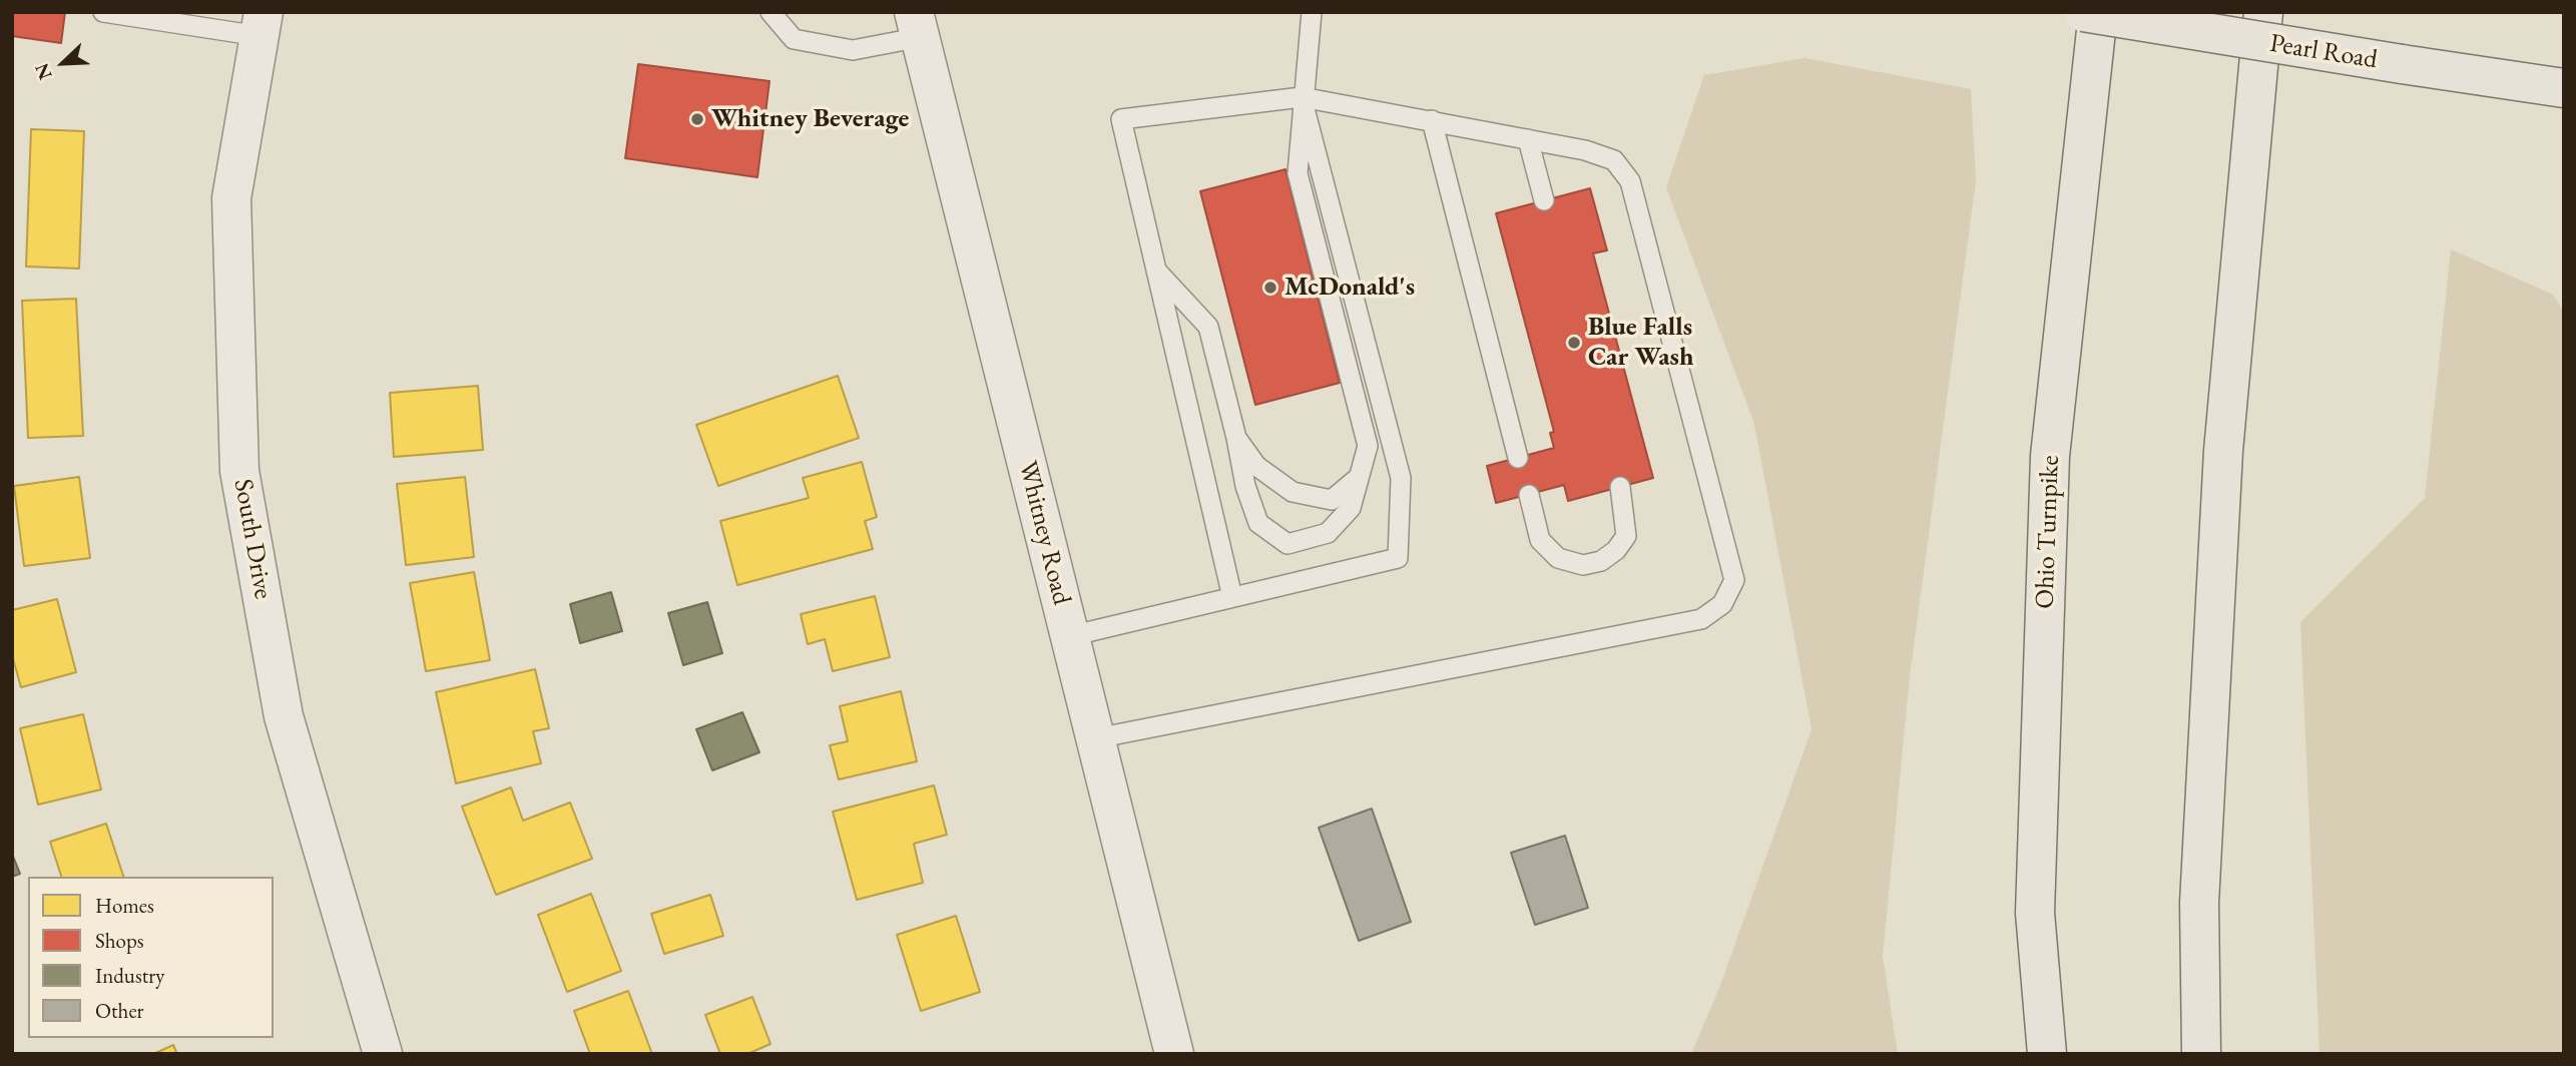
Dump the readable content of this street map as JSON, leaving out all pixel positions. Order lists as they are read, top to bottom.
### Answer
{
  "streets": {
    "main road": ["Pearl Road", "Ohio Turnpike"],
    "street": ["Whitney Road", "South Drive"]
  },
  "places": ["Whitney Beverage", "McDonald's", "Blue Falls Car Wash"],
  "legend": [
    "Homes",
    "Shops",
    "Industry",
    "Other"
  ],
  "north": "bottom left"
}
